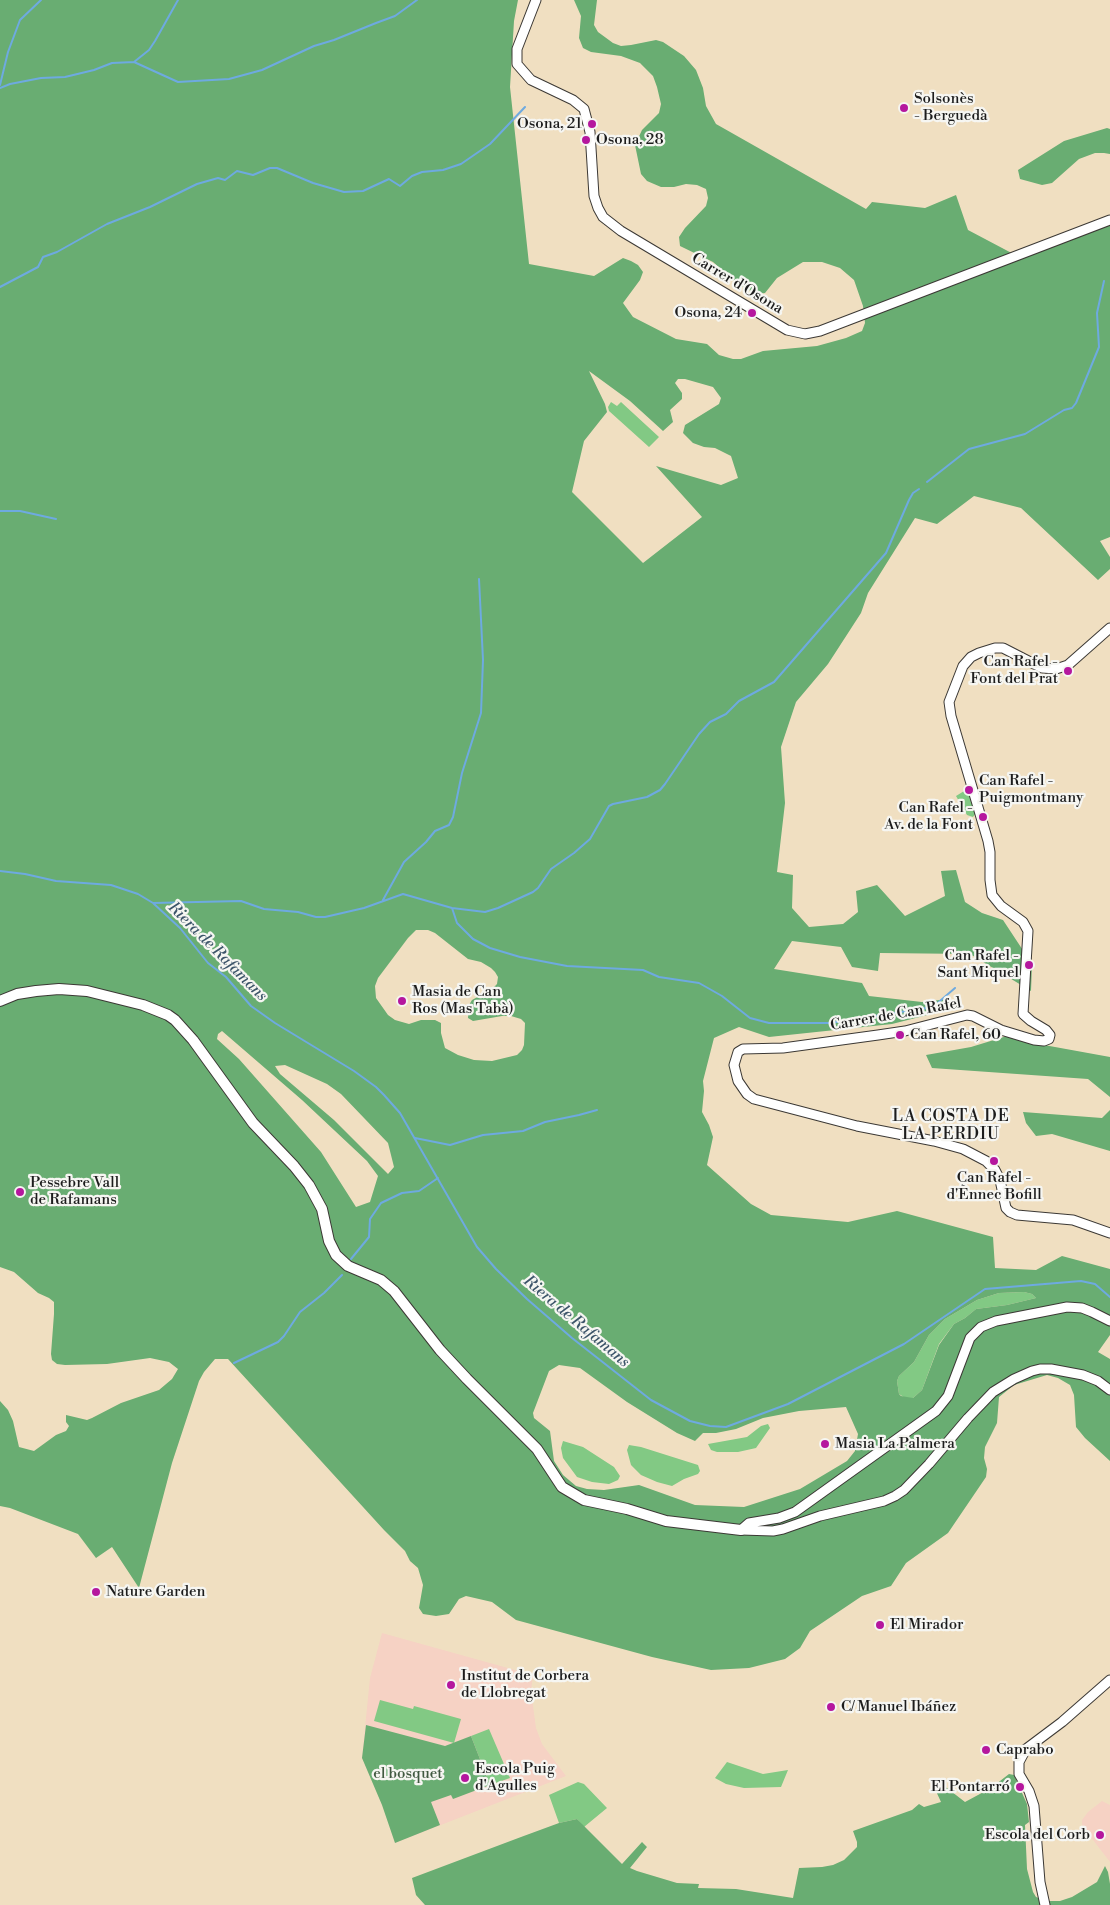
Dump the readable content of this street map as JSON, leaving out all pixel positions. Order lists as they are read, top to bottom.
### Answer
{
  "streets": {
    "street": ["Carrer d'Osona", "Carrer de Can Rafel"]
  },
  "districts": ["LA COSTA DE LA PERDIU"],
  "water": ["Riera de Rafamans"],
  "parks": ["el bosquet"],
  "places": [
    "Solsonès - Berguedà",
    "Osona, 21",
    "Osona, 28",
    "Osona, 24",
    "Can Rafel - Font del Prat",
    "Can Rafel - Puigmontmany",
    "Can Rafel - Av. de la Font",
    "Can Rafel - Sant Miquel",
    "Masia de Can Ros (Mas Tabà)",
    "Can Rafel, 60",
    "Can Rafel - d'Ènnec Bofill",
    "Pessebre Vall de Rafamans",
    "Masia La Palmera",
    "Nature Garden",
    "El Mirador",
    "Institut de Corbera de Llobregat",
    "C/ Manuel Ibáñez",
    "Caprabo",
    "Escola Puig d'Agulles",
    "El Pontarró",
    "Escola del Corb"
  ]
}
